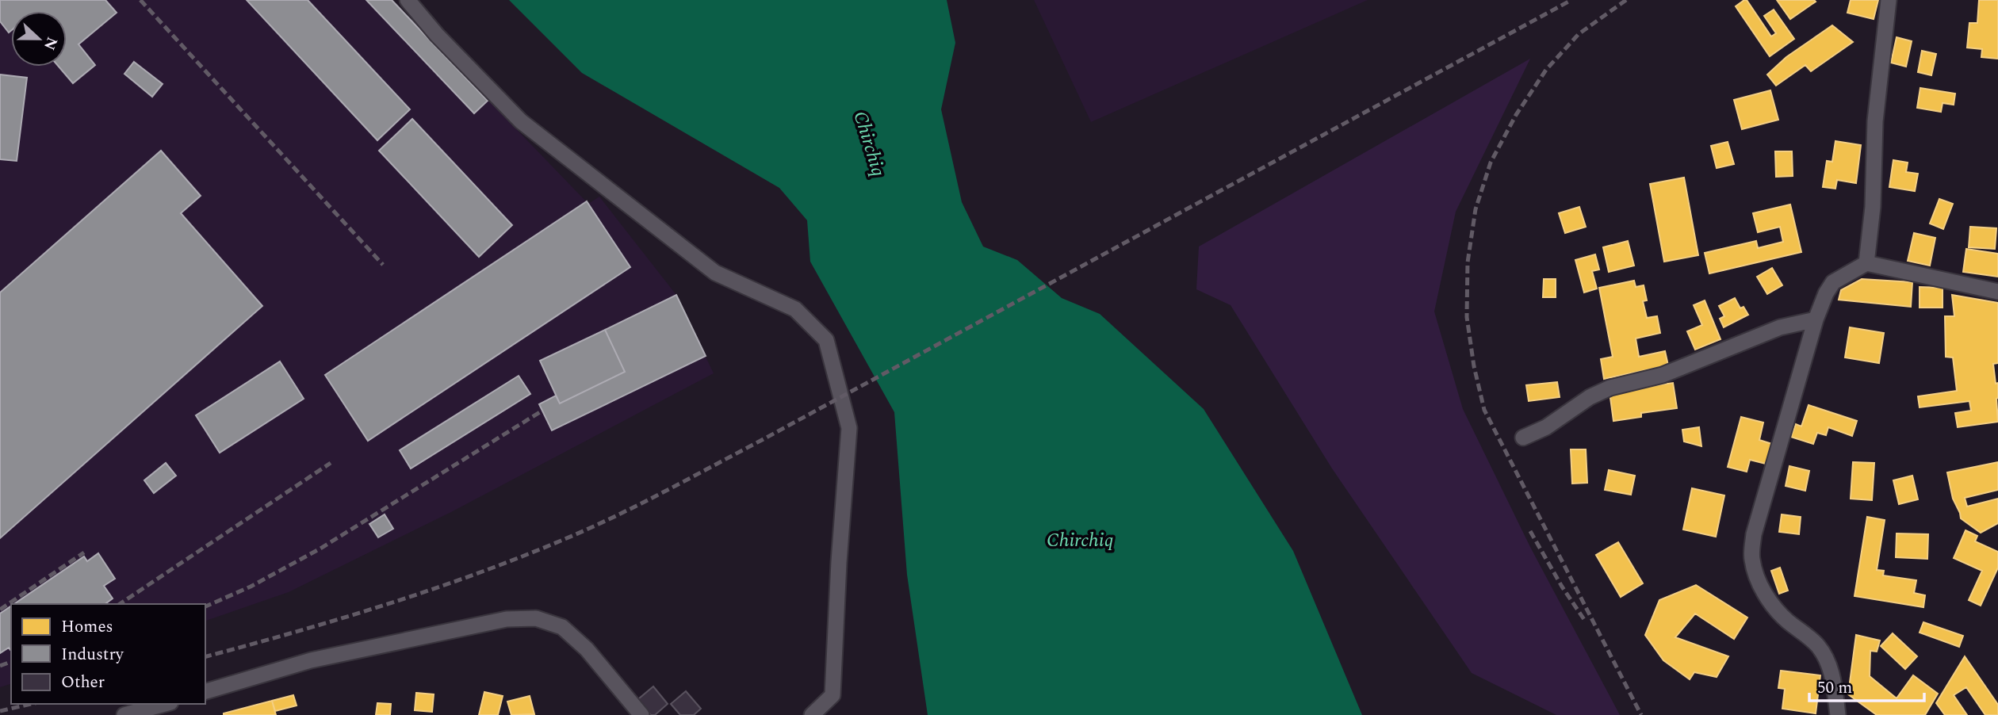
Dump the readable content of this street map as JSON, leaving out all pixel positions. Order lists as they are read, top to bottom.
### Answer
{
  "water": ["Chirchiq"],
  "legend": ["Homes", "Industry", "Other"],
  "scale_bar": "50 m",
  "north": "right"
}
